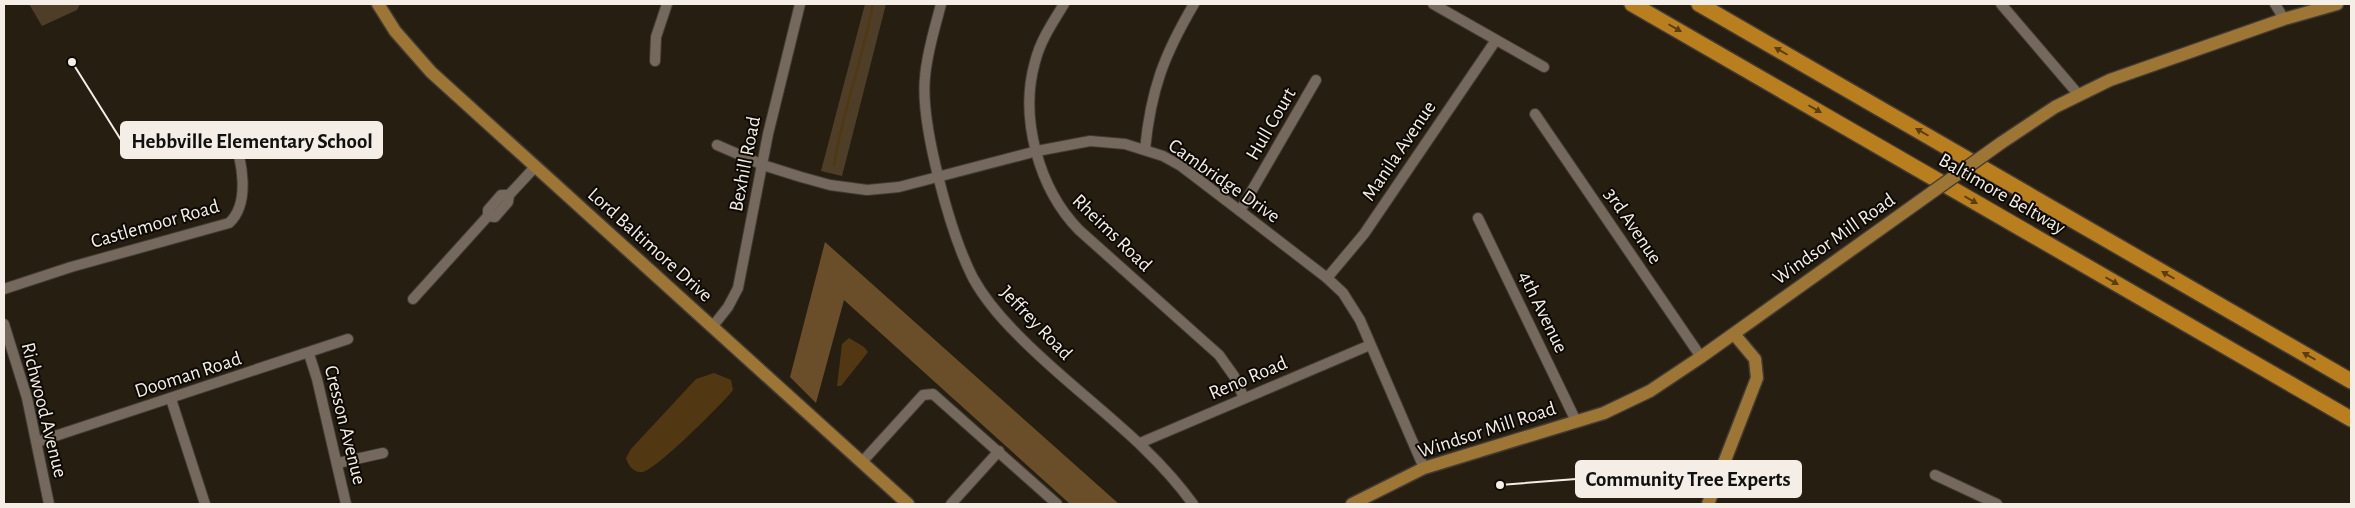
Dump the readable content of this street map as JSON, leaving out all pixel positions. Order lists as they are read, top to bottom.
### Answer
{
  "streets": {
    "highway": ["Baltimore Beltway"],
    "main road": ["Windsor Mill Road", "Lord Baltimore Drive"],
    "street": [
      "Hull Court",
      "Manila Avenue",
      "Bexhill Road",
      "Cambridge Drive",
      "Castlemoor Road",
      "3rd Avenue",
      "Rheims Road",
      "4th Avenue",
      "Jeffrey Road",
      "Dooman Road",
      "Reno Road",
      "Richwood Avenue",
      "Cresson Avenue"
    ]
  },
  "crossings": [
    ["Hull Court", "Cambridge Drive"],
    ["Manila Avenue", "Cambridge Drive"],
    ["Bexhill Road", "Cambridge Drive"],
    ["Bexhill Road", "Lord Baltimore Drive"],
    ["Cambridge Drive", "Rheims Road"],
    ["Cambridge Drive", "Windsor Mill Road"],
    ["Cambridge Drive", "Jeffrey Road"],
    ["Cambridge Drive", "Reno Road"],
    ["3rd Avenue", "Windsor Mill Road"],
    ["Rheims Road", "Reno Road"],
    ["Windsor Mill Road", "4th Avenue"],
    ["Jeffrey Road", "Reno Road"],
    ["Dooman Road", "Richwood Avenue"],
    ["Dooman Road", "Cresson Avenue"]
  ],
  "places": ["Hebbville Elementary School", "Community Tree Experts"]
}
